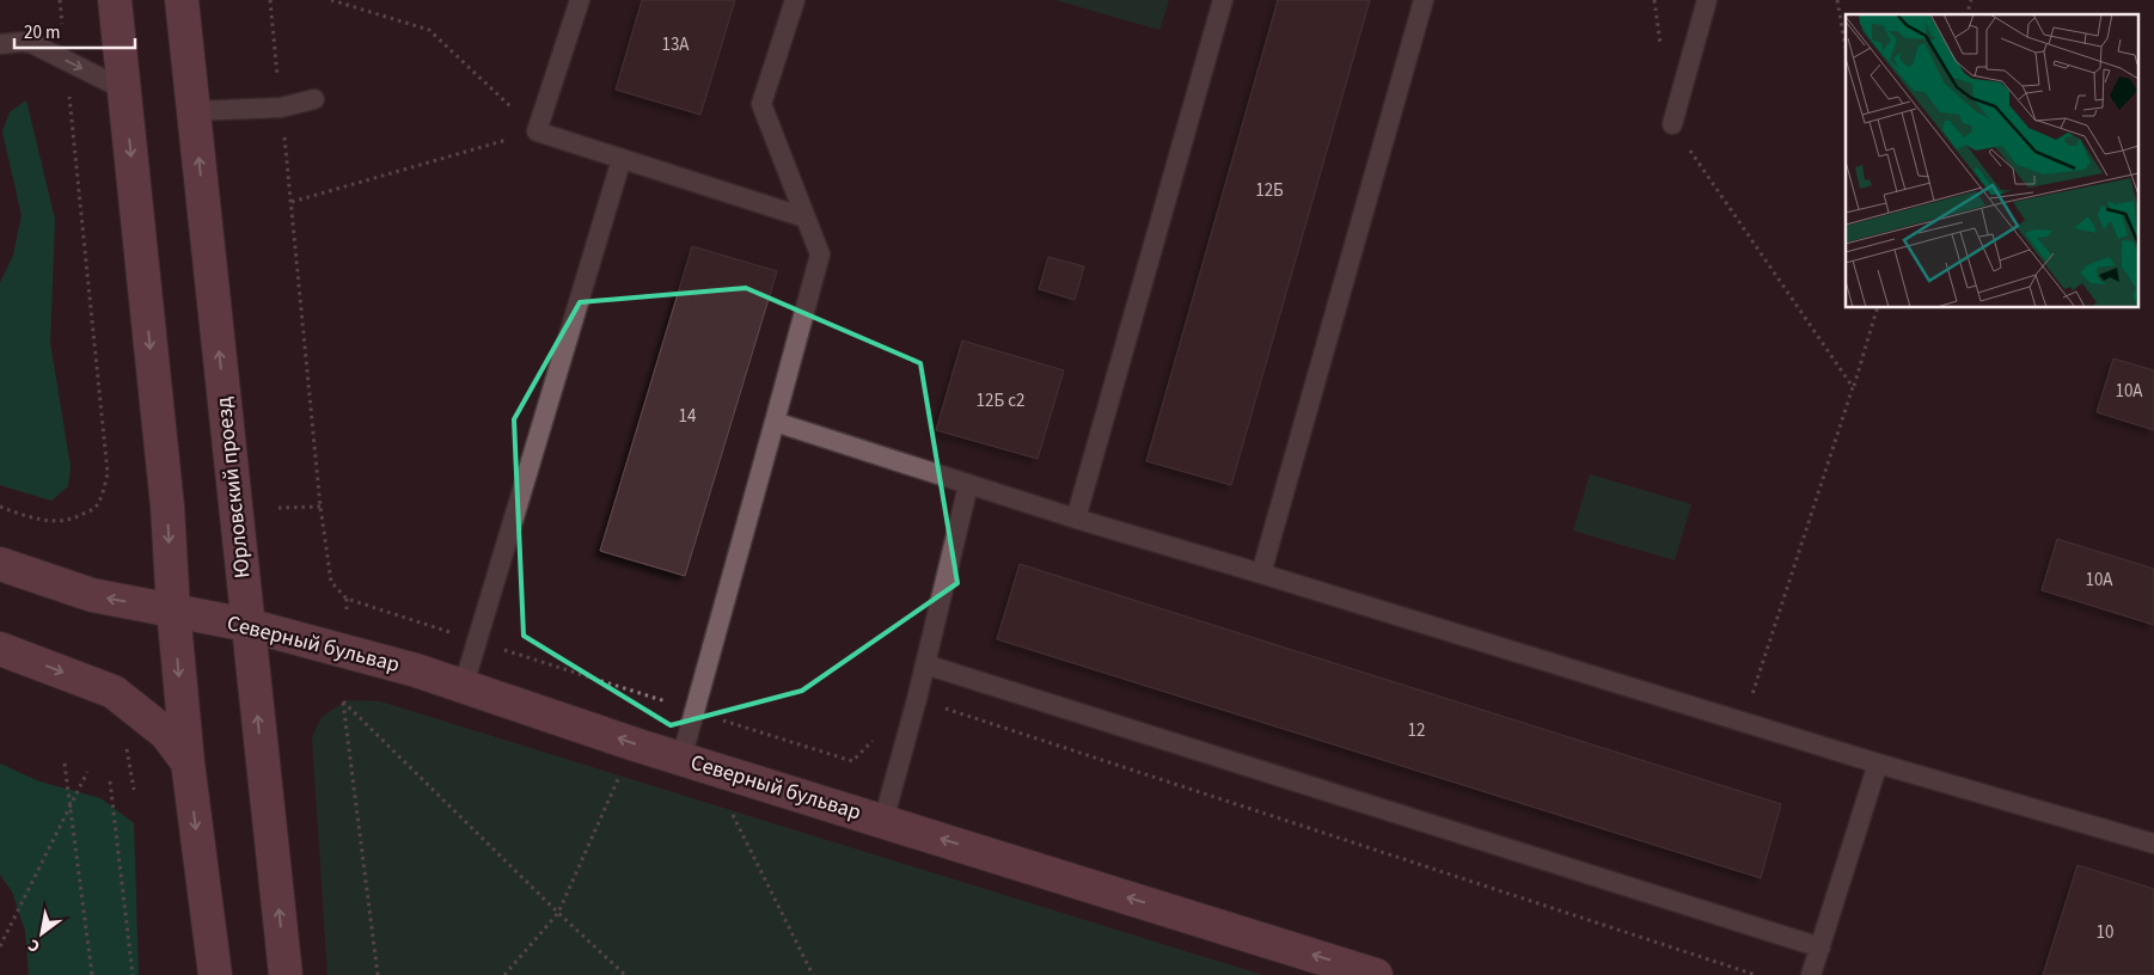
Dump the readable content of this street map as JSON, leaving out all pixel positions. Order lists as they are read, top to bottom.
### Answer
{
  "streets": {
    "main road": ["Юрловский проезд", "Северный бульвар"]
  },
  "crossings": [
    ["Юрловский проезд", "Северный бульвар"]
  ],
  "one_way": ["Северный бульвар"],
  "house_numbers": [
    "13А",
    "12Б",
    "10А",
    "12Б с2",
    "14",
    "10А",
    "12",
    "10"
  ],
  "scale_bar": "20 m",
  "north": "bottom left"
}
